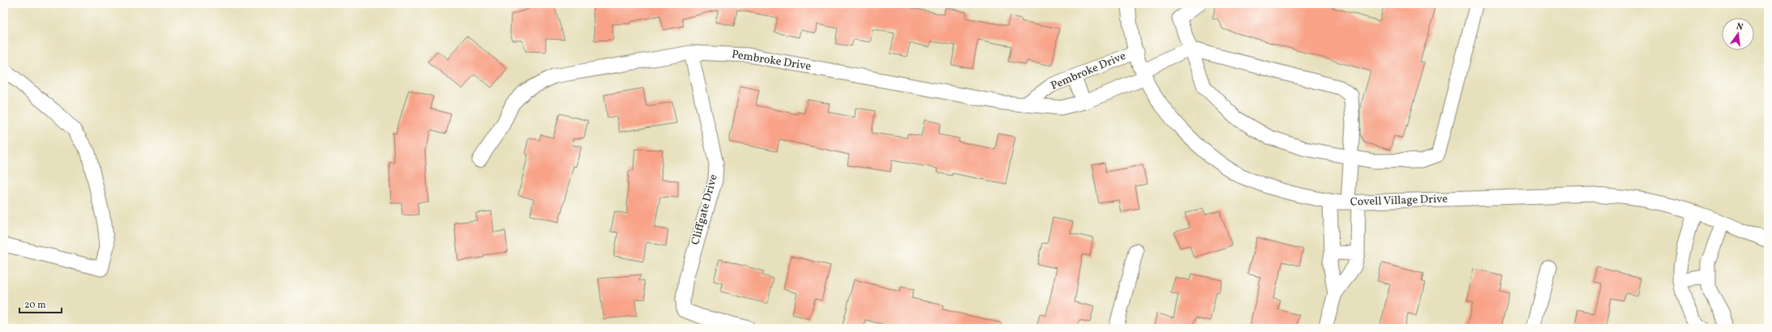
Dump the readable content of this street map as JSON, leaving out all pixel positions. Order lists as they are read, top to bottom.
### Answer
{
  "streets": {
    "street": ["Pembroke Drive", "Covell Village Drive", "Cliffgate Drive"]
  },
  "crossings": [
    ["Pembroke Drive", "Covell Village Drive"],
    ["Pembroke Drive", "Cliffgate Drive"]
  ],
  "scale_bar": "20 m",
  "north": "top"
}
